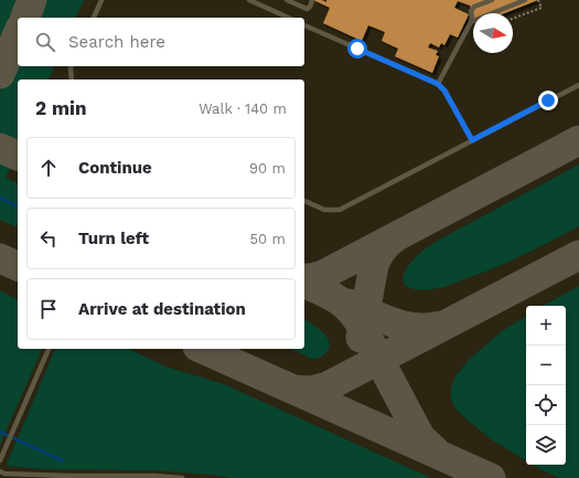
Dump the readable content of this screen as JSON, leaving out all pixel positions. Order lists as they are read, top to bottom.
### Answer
{
  "north": "right",
  "page": {
    "search": "Search here",
    "heading": ["2 min", "Walk · 140 m"],
    "list": [
      ["Continue", "90 m"],
      ["Turn left", "50 m"],
      "Arrive at destination"
    ],
    "map_buttons": ["+", "−"]
  }
}
